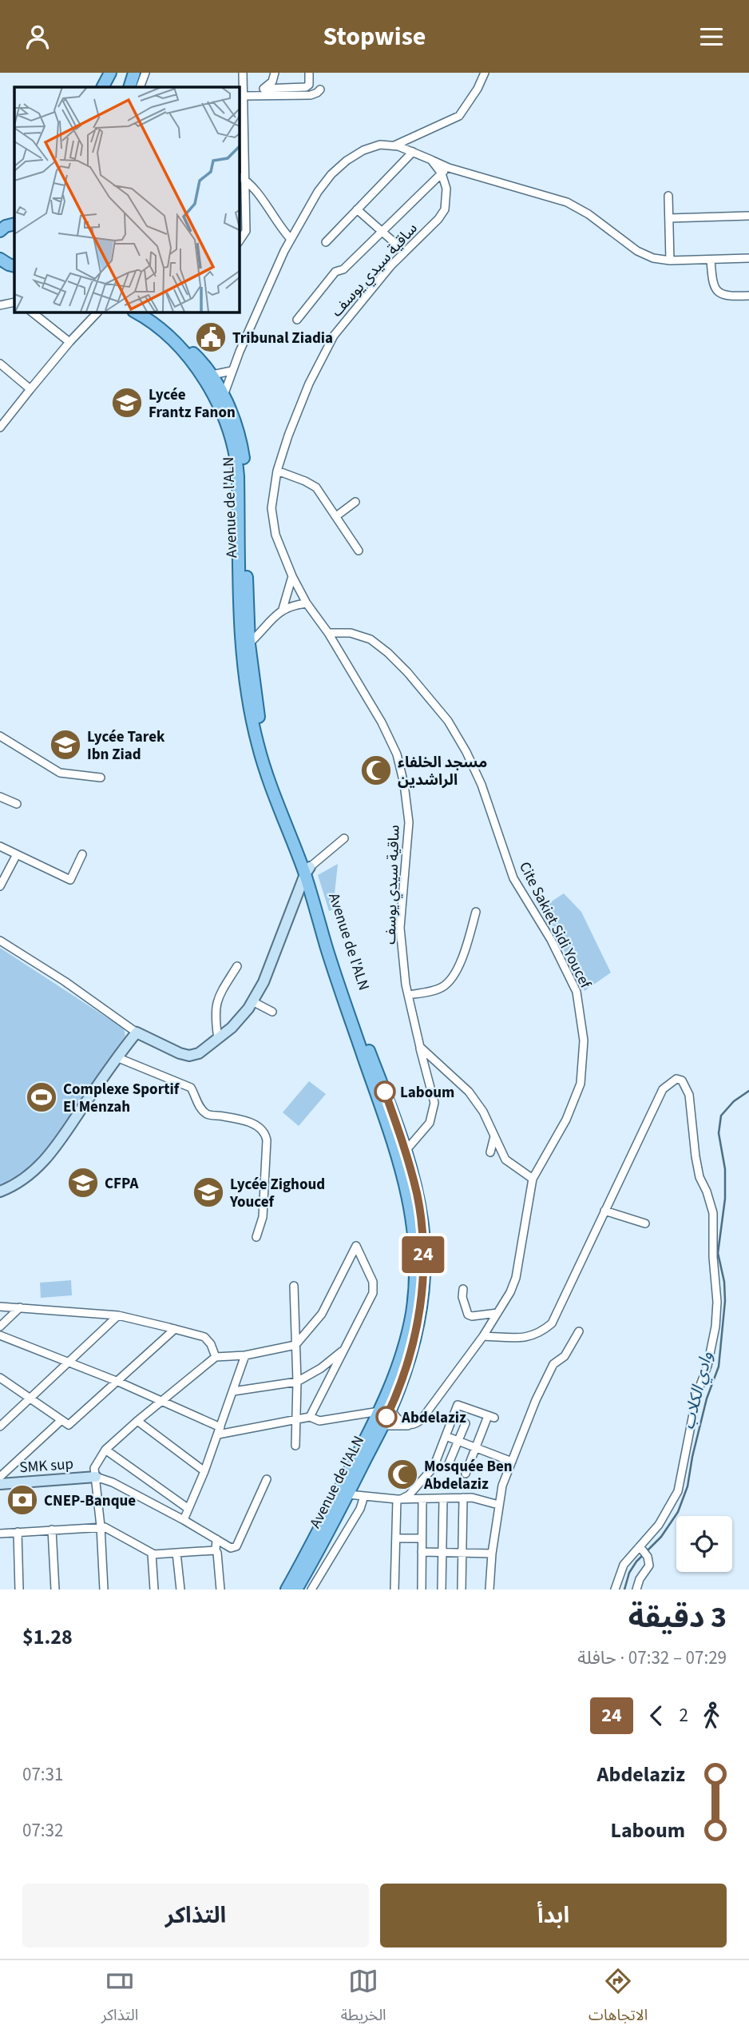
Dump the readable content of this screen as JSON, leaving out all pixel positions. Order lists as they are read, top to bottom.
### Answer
{
  "streets": {
    "main road": ["Avenue de l'ALN", "SMK sup"],
    "street": ["ساقية سيدي يوسف", "Cite Sakiet Sidi Youcef"]
  },
  "crossings": [
    ["ساقية سيدي يوسف", "Cite Sakiet Sidi Youcef"]
  ],
  "water": ["وادي الكلاب"],
  "places": {
    "public building": ["Tribunal Ziadia"],
    "school or university": [
      "Lycée Frantz Fanon",
      "Lycée Tarek Ibn Ziad",
      "CFPA",
      "Lycée Zighoud Youcef"
    ],
    "mosque": ["مسجد الخلفاء الراشدين", "Mosquée Ben Abdelaziz"],
    "other": ["Laboum", "Abdelaziz"],
    "sports": ["Complexe Sportif El Menzah"],
    "bank": ["CNEP-Banque"]
  },
  "lines": ["bus line 24"],
  "page": {
    "header": "Stopwise",
    "on_map": "24",
    "heading": ["3 دقيقة", "07:29 – 07:32 · حافلة", "$1.28"],
    "legs": ["2", "24"],
    "list": [
      {
        "name": "Abdelaziz",
        "value": "07:31"
      },
      {
        "name": "Laboum",
        "value": "07:32"
      }
    ],
    "buttons": ["ابدأ", "التذاكر"],
    "tabs": ["الاتجاهات", "الخريطة", "التذاكر"]
  }
}
